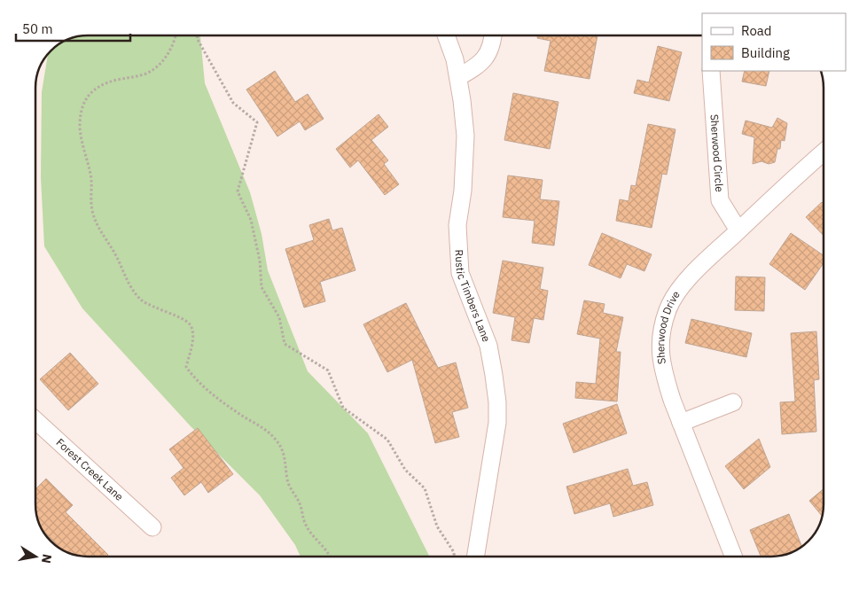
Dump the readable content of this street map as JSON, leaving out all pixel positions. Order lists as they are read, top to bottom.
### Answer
{
  "streets": {
    "street": [
      "Sherwood Circle",
      "Rustic Timbers Lane",
      "Sherwood Drive",
      "Forest Creek Lane"
    ]
  },
  "crossings": [
    ["Sherwood Circle", "Sherwood Drive"]
  ],
  "legend": ["Road", "Building"],
  "scale_bar": "50 m",
  "north": "right"
}
